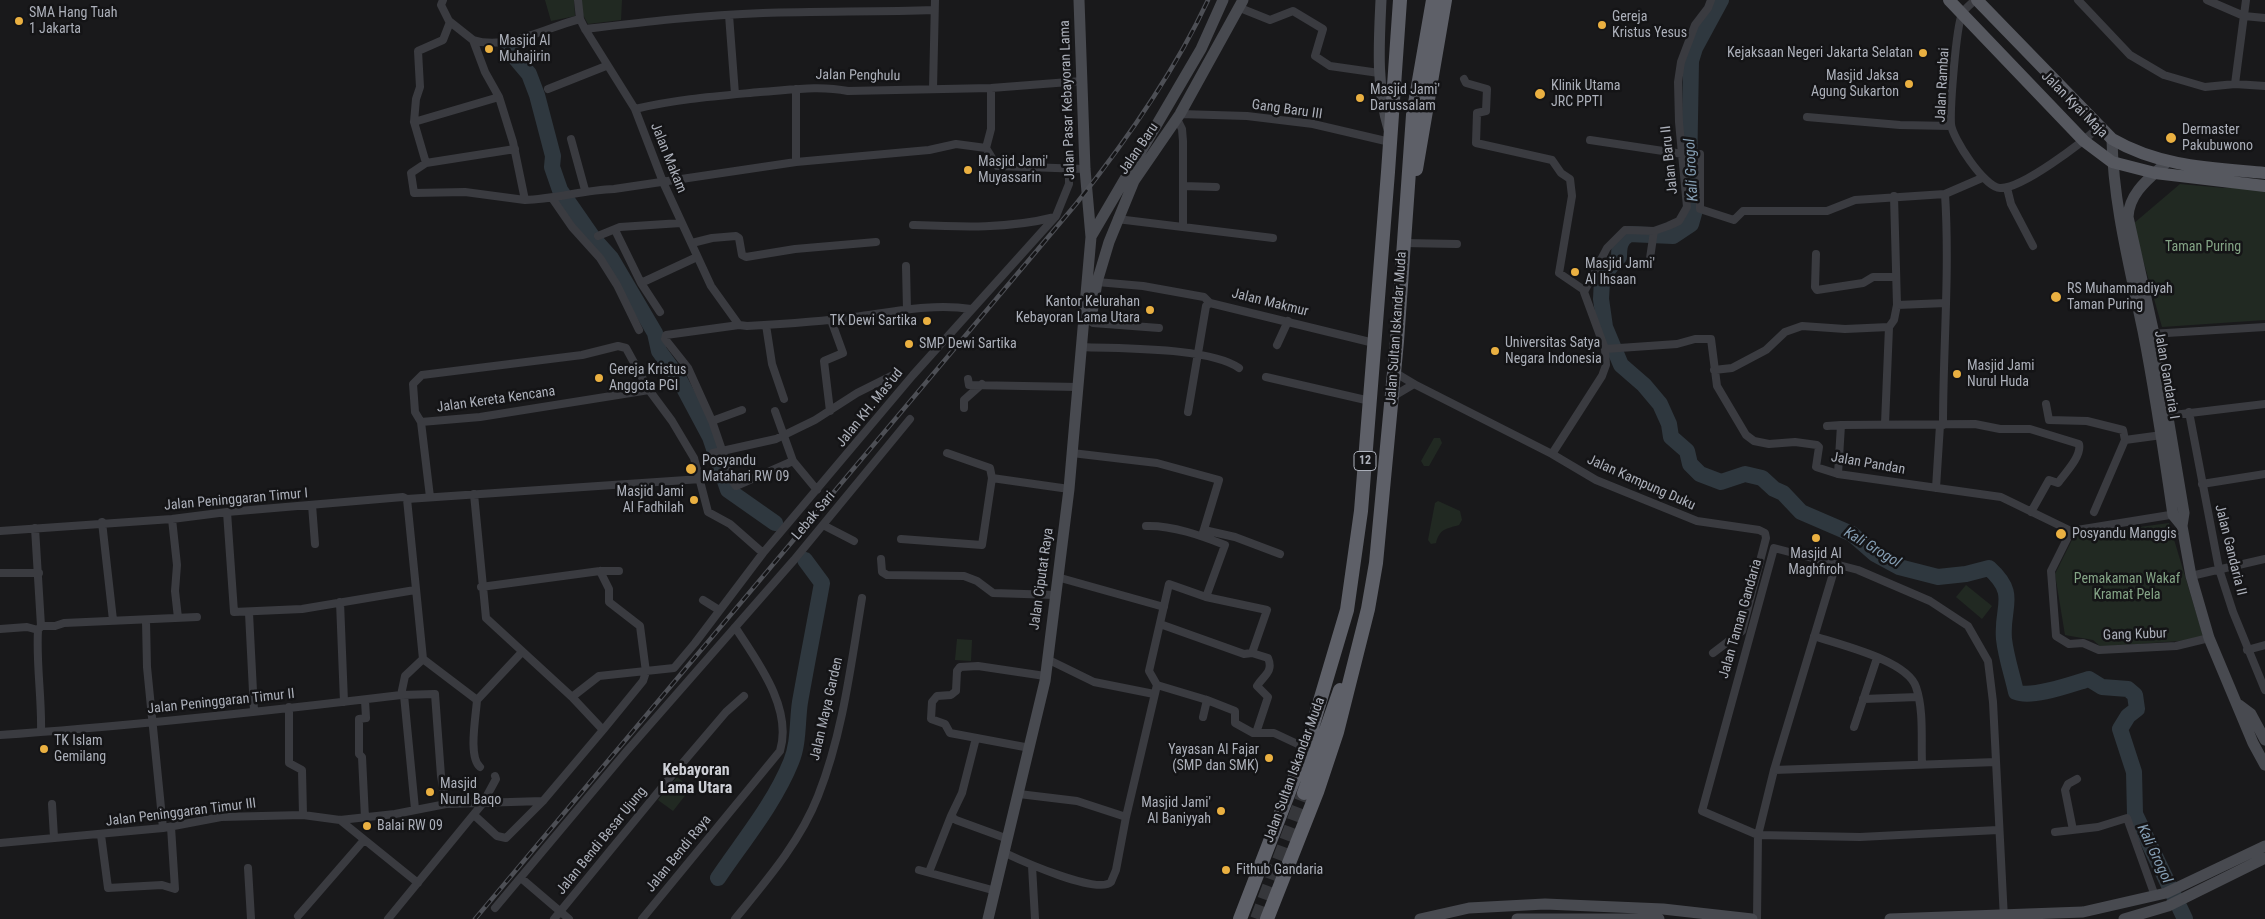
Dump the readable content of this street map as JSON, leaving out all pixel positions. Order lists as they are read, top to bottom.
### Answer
{
  "streets": {
    "highway": ["Jalan Sultan Iskandar Muda", "12"],
    "main road": [
      "Jalan Pasar Kebayoran Lama",
      "Jalan Kyai Maja",
      "Jalan Baru",
      "Jalan Gandaria I",
      "Jalan Ciputat Raya"
    ],
    "street": [
      "Jalan Penghulu",
      "Jalan Rambai",
      "Gang Baru III",
      "Jalan Makam",
      "Jalan Baru II",
      "Jalan Makmur",
      "Jalan Kereta Kencana",
      "Jalan KH. Mas'ud",
      "Jalan Pandan",
      "Jalan Kampung Duku",
      "Jalan Peninggaran Timur I",
      "Lebak Sari",
      "Jalan Gandaria II",
      "Jalan Taman Gandaria",
      "Gang Kubur",
      "Jalan Peninggaran Timur II",
      "Jalan Maya Garden",
      "Jalan Peninggaran Timur III",
      "Jalan Bendi Besar Ujung",
      "Jalan Bendi Raya"
    ]
  },
  "crossings": [
    ["Jalan Penghulu", "Jalan Pasar Kebayoran Lama"],
    ["Jalan Penghulu", "Jalan Makam"],
    ["Jalan Rambai", "Jalan Kyai Maja"],
    ["Jalan Pasar Kebayoran Lama", "Jalan Baru"],
    ["Jalan Pasar Kebayoran Lama", "Jalan Ciputat Raya"],
    ["Jalan Kyai Maja", "Jalan Gandaria I"],
    ["Gang Baru III", "Jalan Baru"],
    ["Gang Baru III", "Jalan Sultan Iskandar Muda"],
    ["Jalan Baru", "Jalan Ciputat Raya"],
    ["Jalan Makmur", "Jalan Sultan Iskandar Muda"],
    ["Jalan Sultan Iskandar Muda", "Jalan Kampung Duku"],
    ["Jalan Kereta Kencana", "Jalan Peninggaran Timur I"],
    ["Jalan Pandan", "Gang Kubur"],
    ["Lebak Sari", "Jalan Bendi Raya"],
    ["Jalan Peninggaran Timur II", "Jalan Peninggaran Timur III"]
  ],
  "districts": ["Kebayoran Lama Utara"],
  "water": ["Kali Grogol"],
  "parks": ["Taman Puring", "Pemakaman Wakaf Kramat Pela"],
  "places": [
    "SMA Hang Tuah 1 Jakarta",
    "Gereja Kristus Yesus",
    "Masjid Al Muhajirin",
    "Kejaksaan Negeri Jakarta Selatan",
    "Masjid Jaksa Agung Sukarton",
    "Klinik Utama JRC PPTI",
    "Masjid Jami' Darussalam",
    "Dermaster Pakubuwono",
    "Masjid Jami' Muyassarin",
    "Masjid Jami' Al Ihsaan",
    "RS Muhammadiyah Taman Puring",
    "Kantor Kelurahan Kebayoran Lama Utara",
    "TK Dewi Sartika",
    "SMP Dewi Sartika",
    "Universitas Satya Negara Indonesia",
    "Masjid Jami Nurul Huda",
    "Gereja Kristus Anggota PGI",
    "Posyandu Matahari RW 09",
    "Masjid Jami Al Fadhilah",
    "Posyandu Manggis",
    "Masjid Al Maghfiroh",
    "TK Islam Gemilang",
    "Yayasan Al Fajar (SMP dan SMK)",
    "Masjid Nurul Baqo",
    "Masjid Jami' Al Baniyyah",
    "Balai RW 09",
    "Fithub Gandaria"
  ]
}
